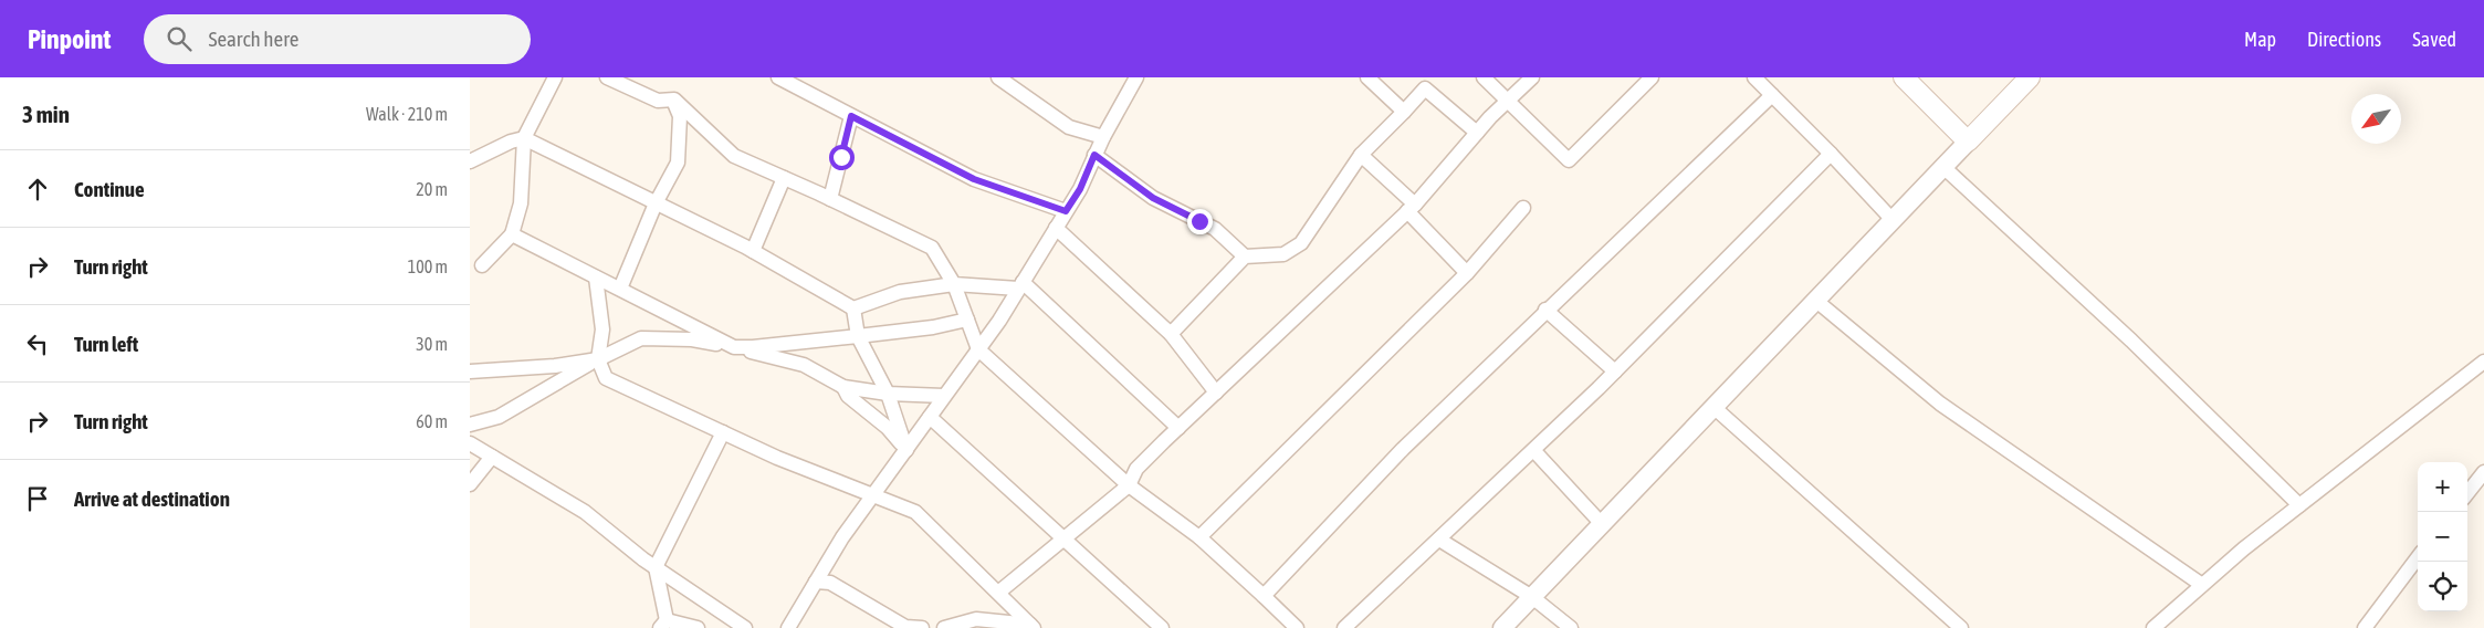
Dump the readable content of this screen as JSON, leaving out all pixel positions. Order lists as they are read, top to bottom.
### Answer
{
  "north": "bottom left",
  "page": {
    "header": "Pinpoint",
    "search": "Search here",
    "nav": ["Map", "Directions", "Saved"],
    "heading": ["3 min", "Walk · 210 m"],
    "list": [
      ["Continue", "20 m"],
      ["Turn right", "100 m"],
      ["Turn left", "30 m"],
      ["Turn right", "60 m"],
      "Arrive at destination"
    ],
    "map_buttons": ["+", "−"]
  }
}
